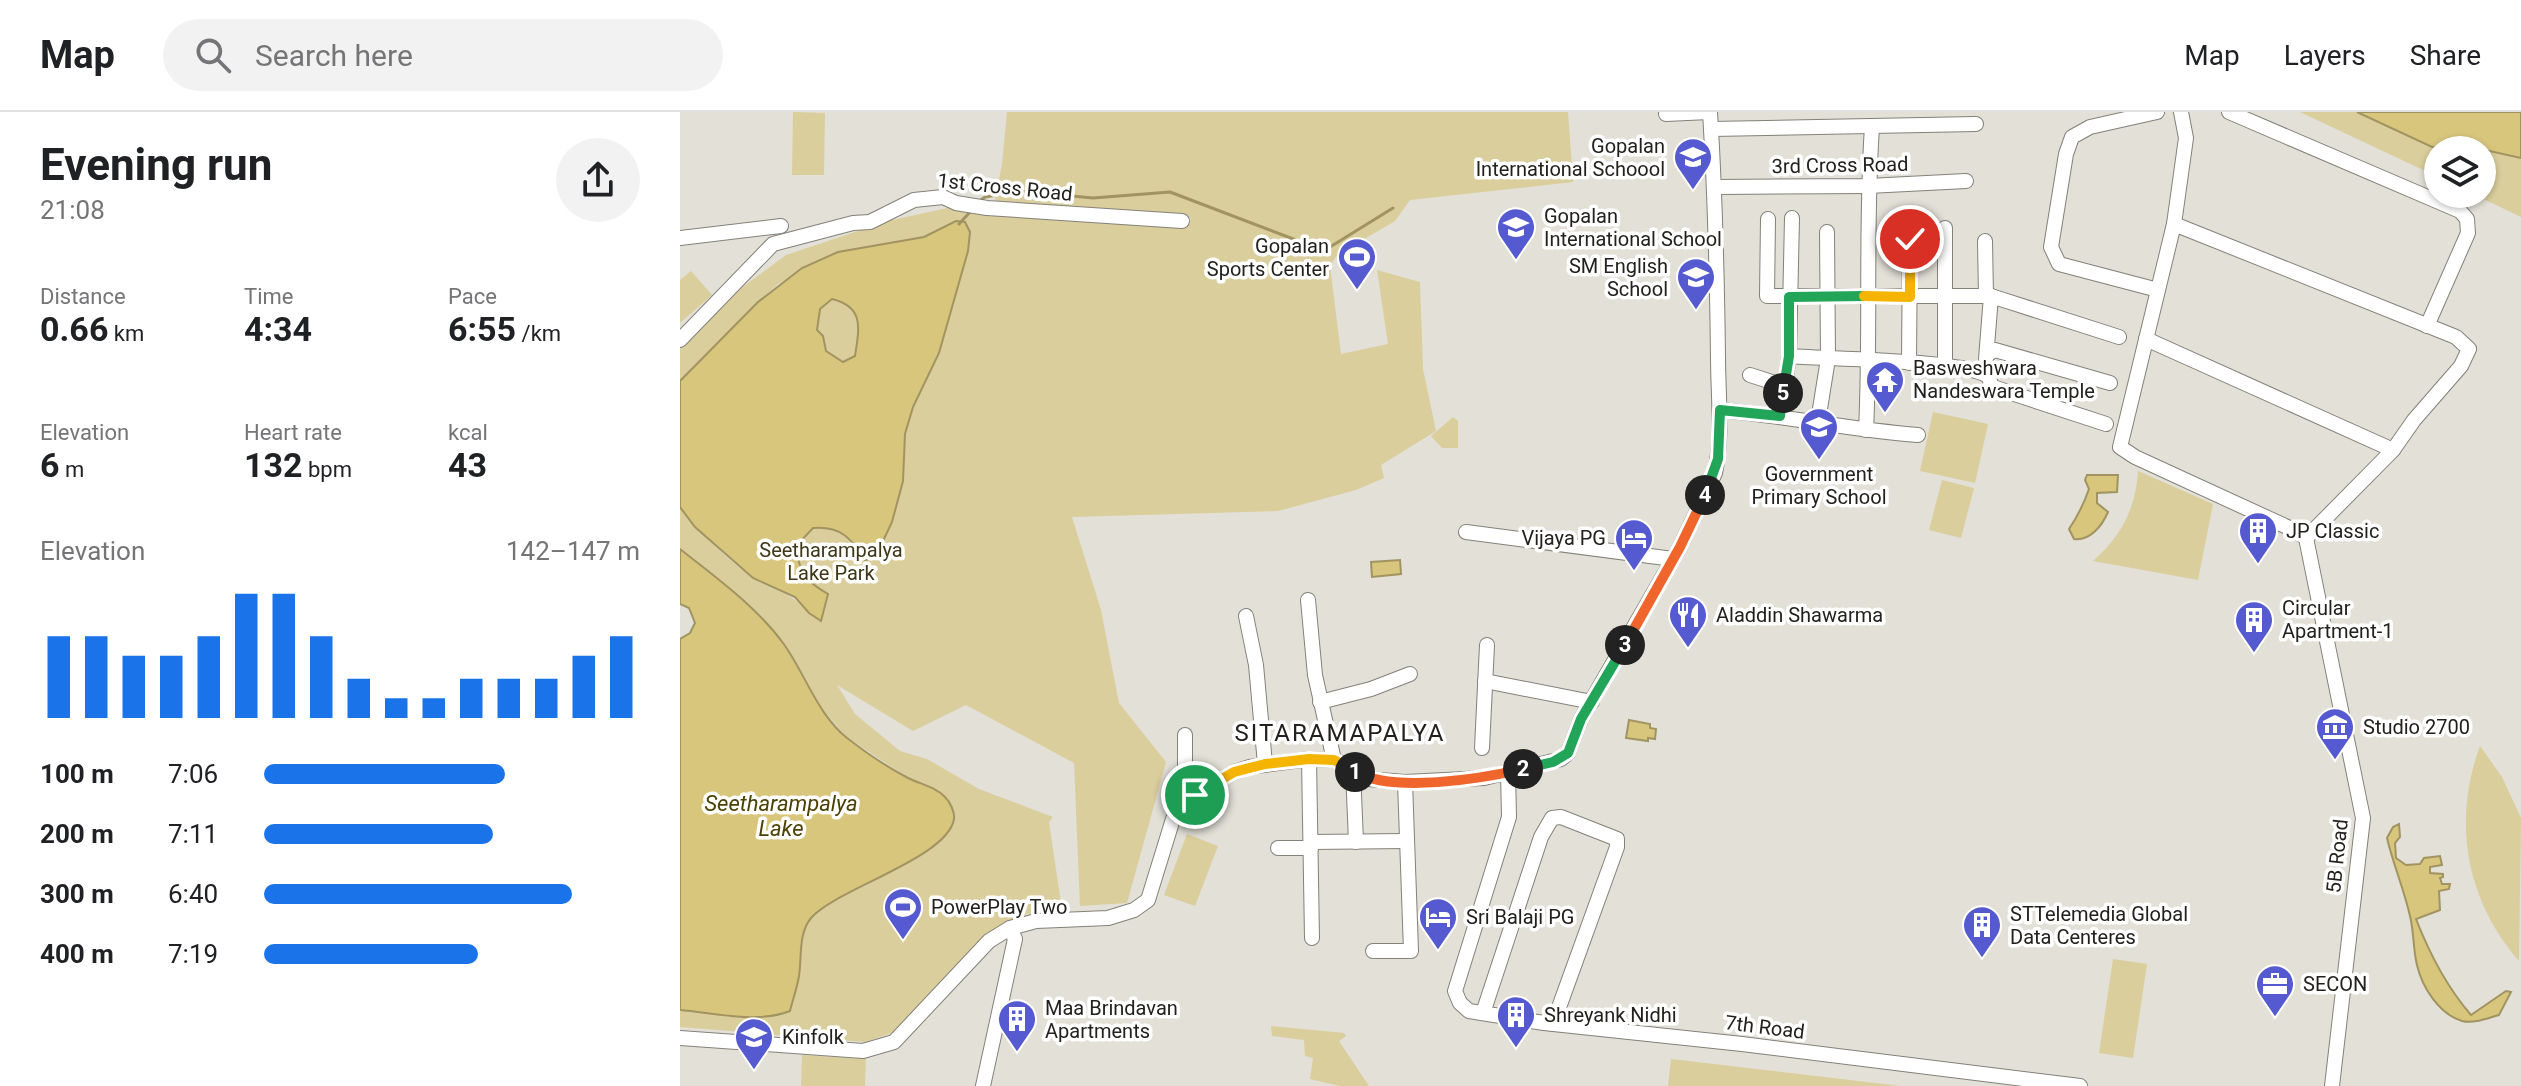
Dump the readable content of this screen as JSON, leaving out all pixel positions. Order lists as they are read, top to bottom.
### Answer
{
  "streets": {
    "street": [
      "3rd Cross Road",
      "1st Cross Road",
      "5B Road",
      "7th Road"
    ]
  },
  "districts": ["SITARAMAPALYA"],
  "water": ["Seetharampalya Lake"],
  "parks": ["Seetharampalya Lake Park"],
  "places": {
    "school or university": [
      "Gopalan International Schoool",
      "Gopalan International School",
      "SM English School",
      "Government Primary School",
      "Kinfolk"
    ],
    "sports": ["Gopalan Sports Center", "PowerPlay Two"],
    "temple": ["Basweshwara Nandeswara Temple"],
    "building": [
      "JP Classic",
      "Circular Apartment-1",
      "STTelemedia Global Data Centeres",
      "Shreyank Nidhi",
      "Maa Brindavan Apartments"
    ],
    "hotel": ["Vijaya PG", "Sri Balaji PG"],
    "restaurant": ["Aladdin Shawarma"],
    "museum": ["Studio 2700"],
    "office": ["SECON"]
  },
  "page": {
    "header": "Map",
    "search": "Search here",
    "nav": ["Map", "Layers", "Share"],
    "heading": ["Evening run", "21:08"],
    "stats": [
      ["Distance", "0.66 km"],
      ["Time", "4:34"],
      ["Pace", "6:55 /km"],
      ["Elevation", "6 m"],
      ["Heart rate", "132 bpm"],
      ["kcal", "43"]
    ],
    "pins": [
      "5",
      "4",
      "3",
      "2",
      "1"
    ],
    "chart": ["Elevation", "142–147 m"],
    "list": [
      {
        "name": "100 m",
        "note": "7:06"
      },
      {
        "name": "200 m",
        "note": "7:11"
      },
      {
        "name": "300 m",
        "note": "6:40"
      },
      {
        "name": "400 m",
        "note": "7:19"
      }
    ]
  }
}
